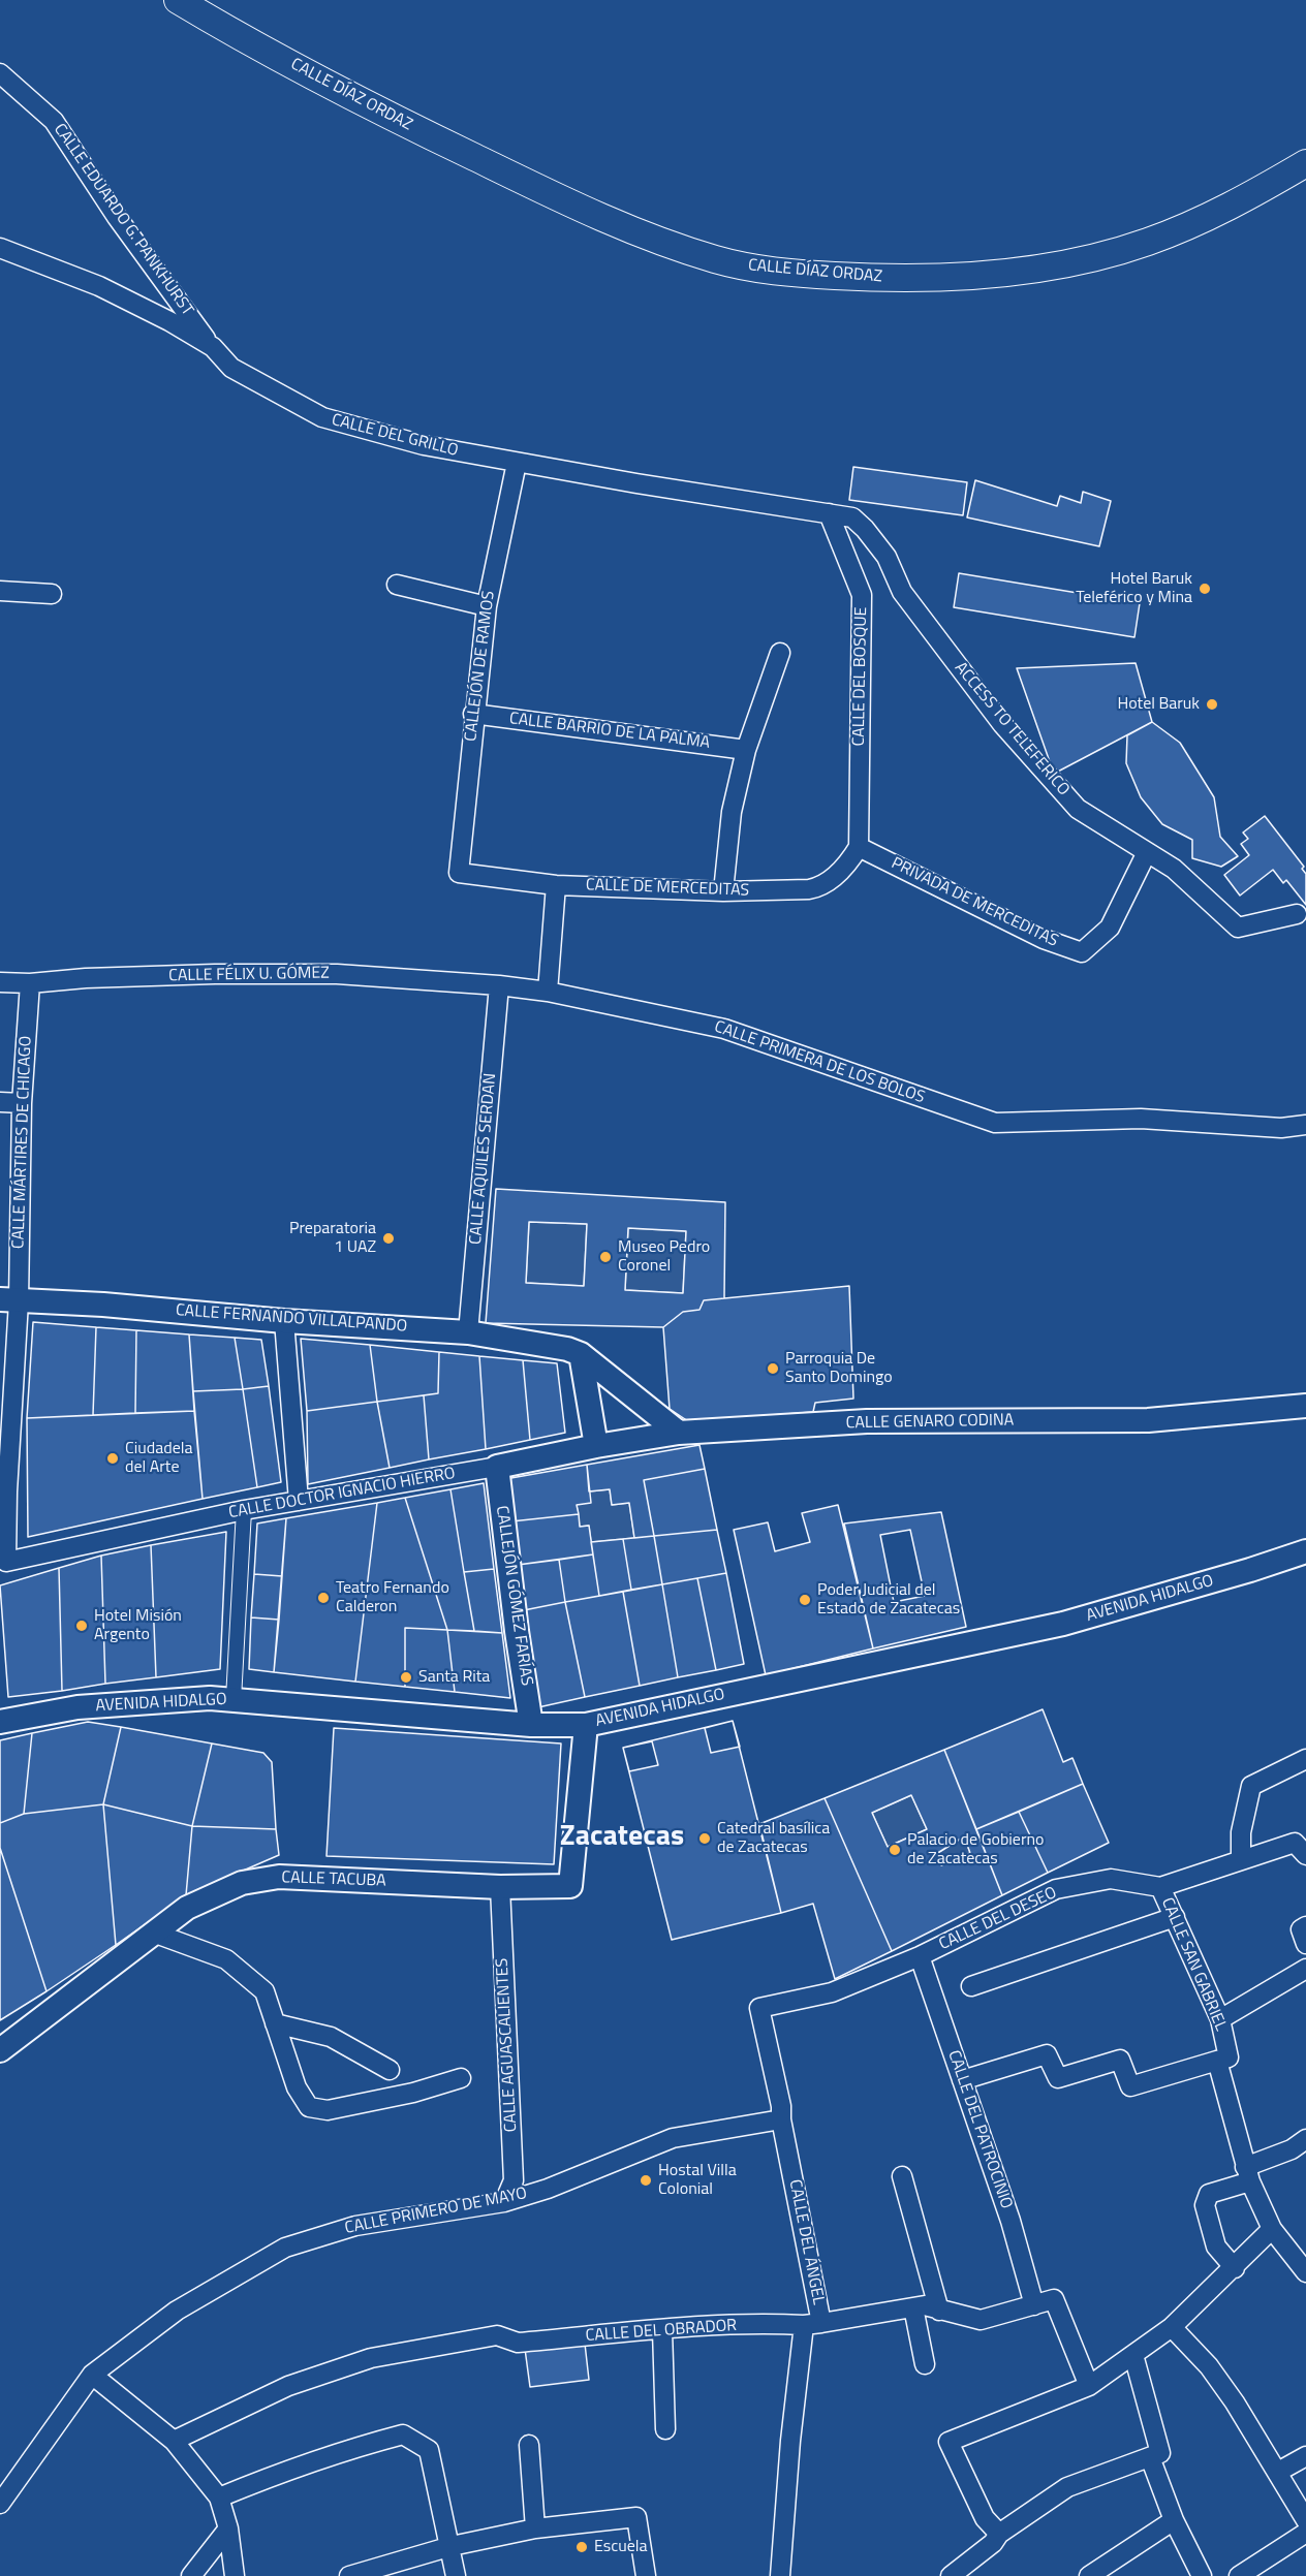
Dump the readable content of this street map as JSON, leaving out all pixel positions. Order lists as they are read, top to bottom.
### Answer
{
  "streets": {
    "main road": ["CALLE DÍAZ ORDAZ"],
    "street": [
      "CALLE EDUARDO G. PANKHURST",
      "CALLE DEL GRILLO",
      "CALLEJÓN DE RAMOS",
      "CALLE DEL BOSQUE",
      "ACCESS TO TELEFERICO",
      "CALLE BARRIO DE LA PALMA",
      "CALLE DE MERCEDITAS",
      "PRIVADA DE MERCEDITAS",
      "CALLE FÉLIX U. GÓMEZ",
      "CALLE PRIMERA DE LOS BOLOS",
      "CALLE MÁRTIRES DE CHICAGO",
      "CALLE AQUILES SERDAN",
      "CALLE FERNANDO VILLALPANDO",
      "CALLE GENARO CODINA",
      "CALLE DOCTOR IGNACIO HIERRO",
      "CALLEJÓN GÓMEZ FARÍAS",
      "AVENIDA HIDALGO",
      "CALLE TACUBA",
      "CALLE DEL DESEO",
      "CALLE SAN GABRIEL",
      "CALLE AGUASCALIENTES",
      "CALLE DEL PATROCINIO",
      "CALLE PRIMERO DE MAYO",
      "CALLE DEL ÁNGEL",
      "CALLE DEL OBRADOR"
    ]
  },
  "crossings": [
    ["CALLE EDUARDO G. PANKHURST", "CALLE DEL GRILLO"],
    ["CALLE DEL GRILLO", "CALLEJÓN DE RAMOS"],
    ["CALLE DEL GRILLO", "CALLE DEL BOSQUE"],
    ["CALLE DEL GRILLO", "ACCESS TO TELEFERICO"],
    ["CALLEJÓN DE RAMOS", "CALLE BARRIO DE LA PALMA"],
    ["CALLEJÓN DE RAMOS", "CALLE DE MERCEDITAS"],
    ["CALLE DEL BOSQUE", "ACCESS TO TELEFERICO"],
    ["CALLE DEL BOSQUE", "CALLE DE MERCEDITAS"],
    ["CALLE DEL BOSQUE", "PRIVADA DE MERCEDITAS"],
    ["ACCESS TO TELEFERICO", "PRIVADA DE MERCEDITAS"],
    ["CALLE DE MERCEDITAS", "PRIVADA DE MERCEDITAS"],
    ["CALLE FÉLIX U. GÓMEZ", "CALLE PRIMERA DE LOS BOLOS"],
    ["CALLE FÉLIX U. GÓMEZ", "CALLE MÁRTIRES DE CHICAGO"],
    ["CALLE FÉLIX U. GÓMEZ", "CALLE AQUILES SERDAN"],
    ["CALLE PRIMERA DE LOS BOLOS", "CALLE AQUILES SERDAN"],
    ["CALLE MÁRTIRES DE CHICAGO", "CALLE FERNANDO VILLALPANDO"],
    ["CALLE MÁRTIRES DE CHICAGO", "CALLE DOCTOR IGNACIO HIERRO"],
    ["CALLE AQUILES SERDAN", "CALLE FERNANDO VILLALPANDO"],
    ["CALLE GENARO CODINA", "CALLE DOCTOR IGNACIO HIERRO"],
    ["CALLE DOCTOR IGNACIO HIERRO", "CALLEJÓN GÓMEZ FARÍAS"],
    ["CALLEJÓN GÓMEZ FARÍAS", "AVENIDA HIDALGO"],
    ["AVENIDA HIDALGO", "CALLE TACUBA"],
    ["CALLE TACUBA", "CALLE AGUASCALIENTES"],
    ["CALLE DEL DESEO", "CALLE SAN GABRIEL"],
    ["CALLE DEL DESEO", "CALLE DEL PATROCINIO"],
    ["CALLE DEL DESEO", "CALLE DEL ÁNGEL"],
    ["CALLE AGUASCALIENTES", "CALLE PRIMERO DE MAYO"],
    ["CALLE DEL PATROCINIO", "CALLE DEL OBRADOR"],
    ["CALLE PRIMERO DE MAYO", "CALLE DEL ÁNGEL"],
    ["CALLE DEL ÁNGEL", "CALLE DEL OBRADOR"]
  ],
  "districts": ["Zacatecas"],
  "places": [
    "Hotel Baruk Teleférico y Mina",
    "Hotel Baruk",
    "Preparatoria 1 UAZ",
    "Museo Pedro Coronel",
    "Parroquia De Santo Domingo",
    "Ciudadela del Arte",
    "Teatro Fernando Calderon",
    "Poder Judicial del Estado de Zacatecas",
    "Hotel Misión Argento",
    "Santa Rita",
    "Catedral basílica de Zacatecas",
    "Palacio de Gobierno de Zacatecas",
    "Hostal Villa Colonial",
    "Escuela"
  ]
}
